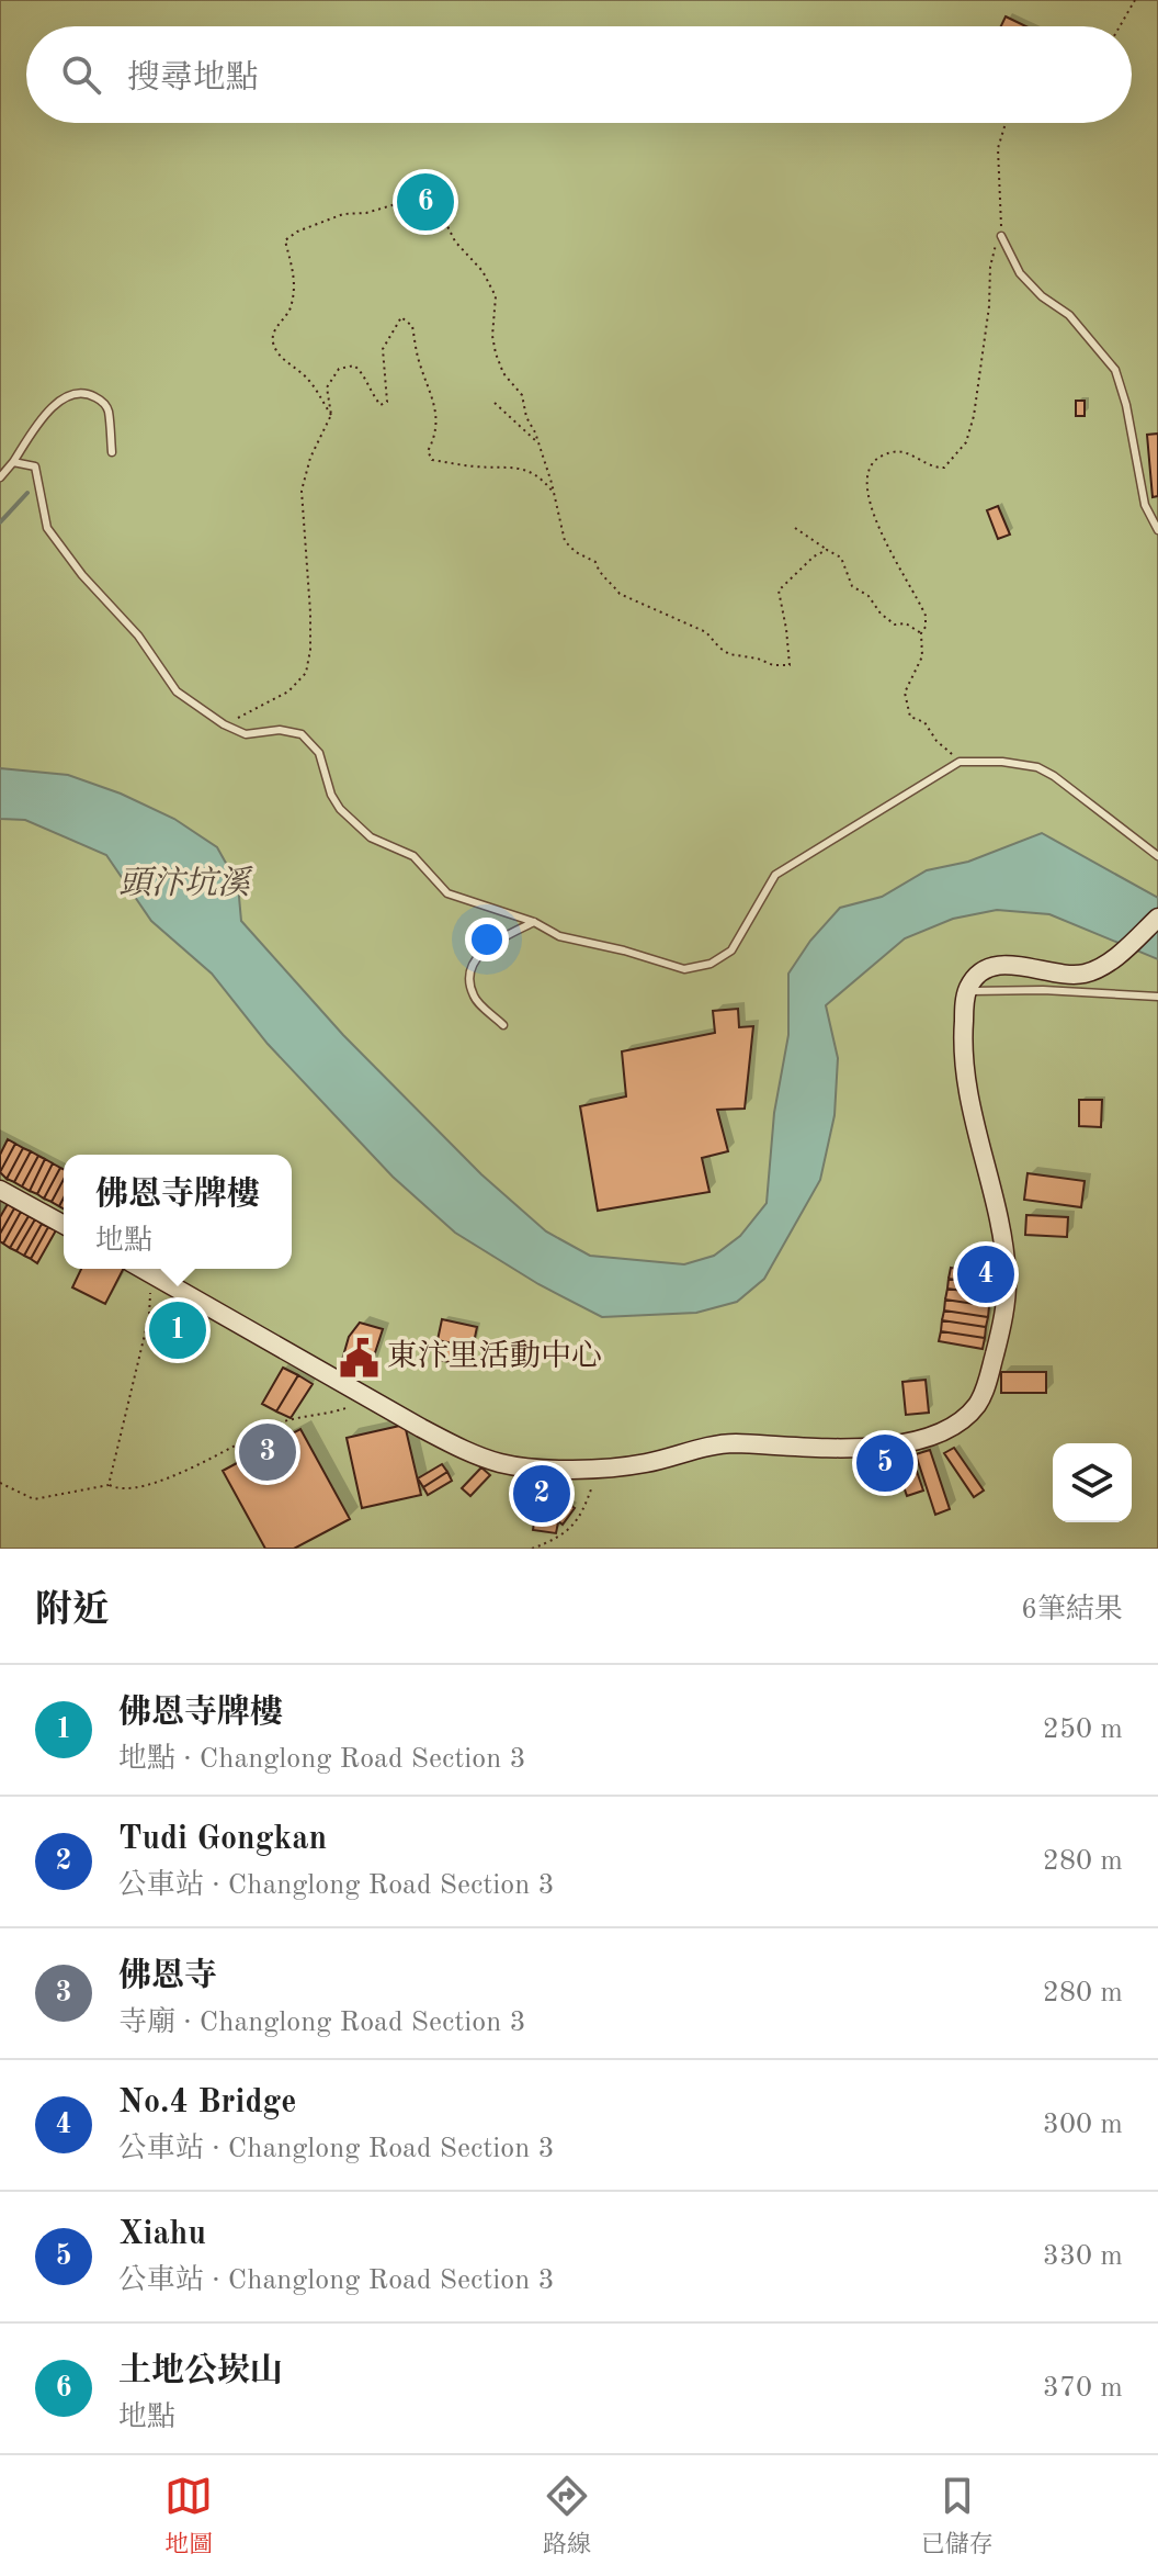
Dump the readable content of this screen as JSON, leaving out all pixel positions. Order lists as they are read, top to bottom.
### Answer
{
  "water": ["頭汴坑溪"],
  "places": {
    "public building": ["東汴里活動中心"]
  },
  "page": {
    "search": "搜尋地點",
    "pins": [
      "6",
      "4",
      "1",
      "3",
      "5",
      "2"
    ],
    "popup": ["佛恩寺牌樓", "地點"],
    "heading": ["附近", "6筆結果"],
    "list": [
      {
        "mark": "1",
        "name": "佛恩寺牌樓",
        "note": "地點 · Changlong Road Section 3",
        "value": "250 m"
      },
      {
        "mark": "2",
        "name": "Tudi Gongkan",
        "note": "公車站 · Changlong Road Section 3",
        "value": "280 m"
      },
      {
        "mark": "3",
        "name": "佛恩寺",
        "note": "寺廟 · Changlong Road Section 3",
        "value": "280 m"
      },
      {
        "mark": "4",
        "name": "No.4 Bridge",
        "note": "公車站 · Changlong Road Section 3",
        "value": "300 m"
      },
      {
        "mark": "5",
        "name": "Xiahu",
        "note": "公車站 · Changlong Road Section 3",
        "value": "330 m"
      },
      {
        "mark": "6",
        "name": "土地公崁山",
        "note": "地點",
        "value": "370 m"
      }
    ],
    "nav": ["地圖", "路線", "已儲存"]
  }
}
